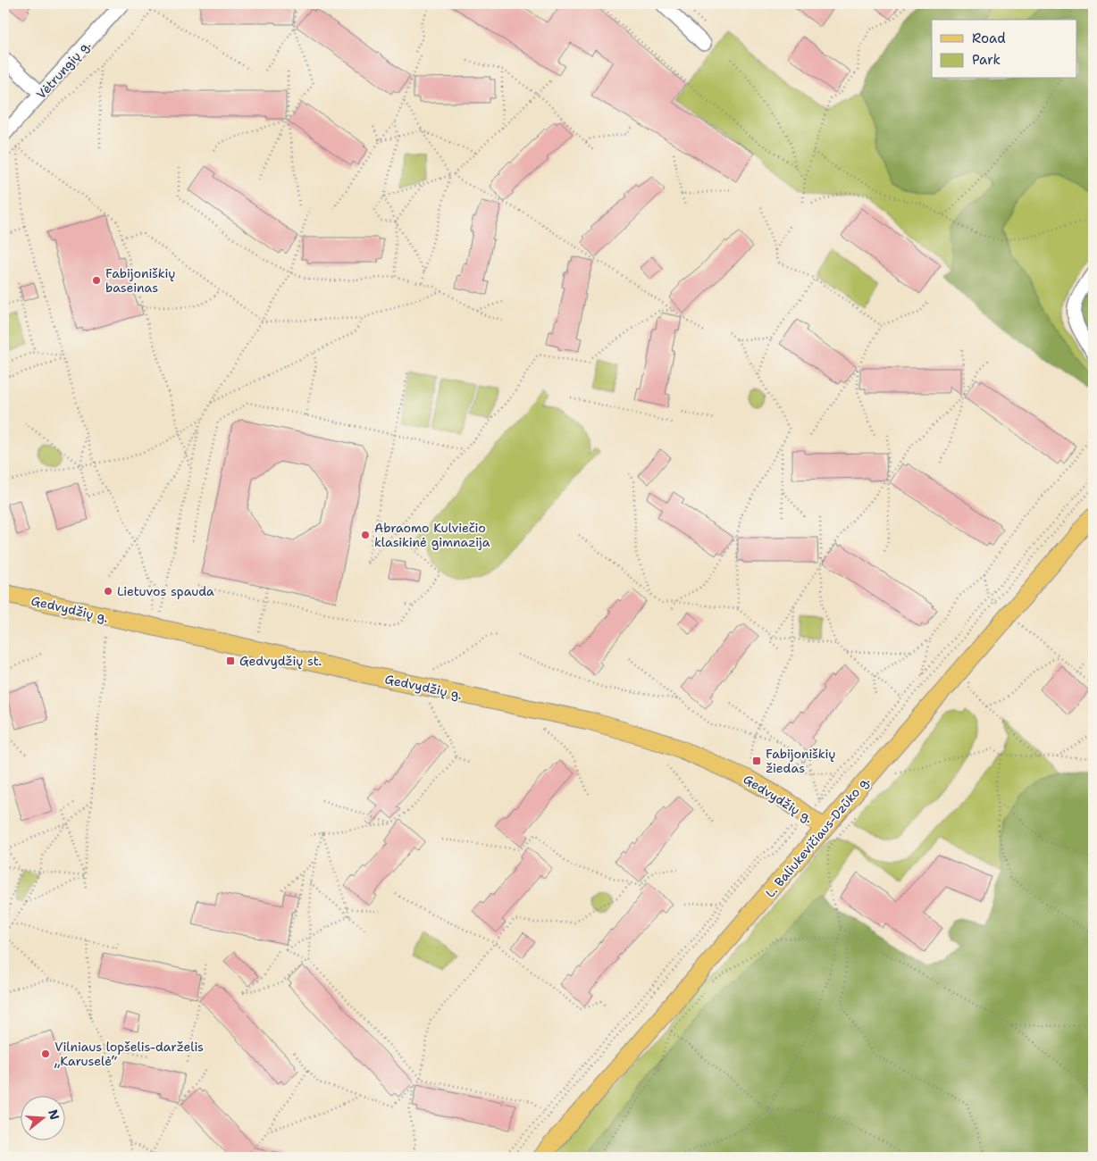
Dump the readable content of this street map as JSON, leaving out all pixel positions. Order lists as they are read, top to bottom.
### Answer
{
  "streets": {
    "main road": ["Gedvydžių g.", "L. Baliukevičiaus-Dzūko g."],
    "street": ["Vėtrungių g."]
  },
  "crossings": [
    ["Gedvydžių g.", "L. Baliukevičiaus-Dzūko g."]
  ],
  "places": {
    "other": [
      "Fabijoniškių baseinas",
      "Abraomo Kulviečio klasikinė gimnazija",
      "Lietuvos spauda",
      "Vilniaus lopšelis-darželis „Karuselė“"
    ],
    "transit": ["Gedvydžių st.", "Fabijoniškių žiedas"]
  },
  "legend": ["Road", "Park"],
  "north": "right"
}
